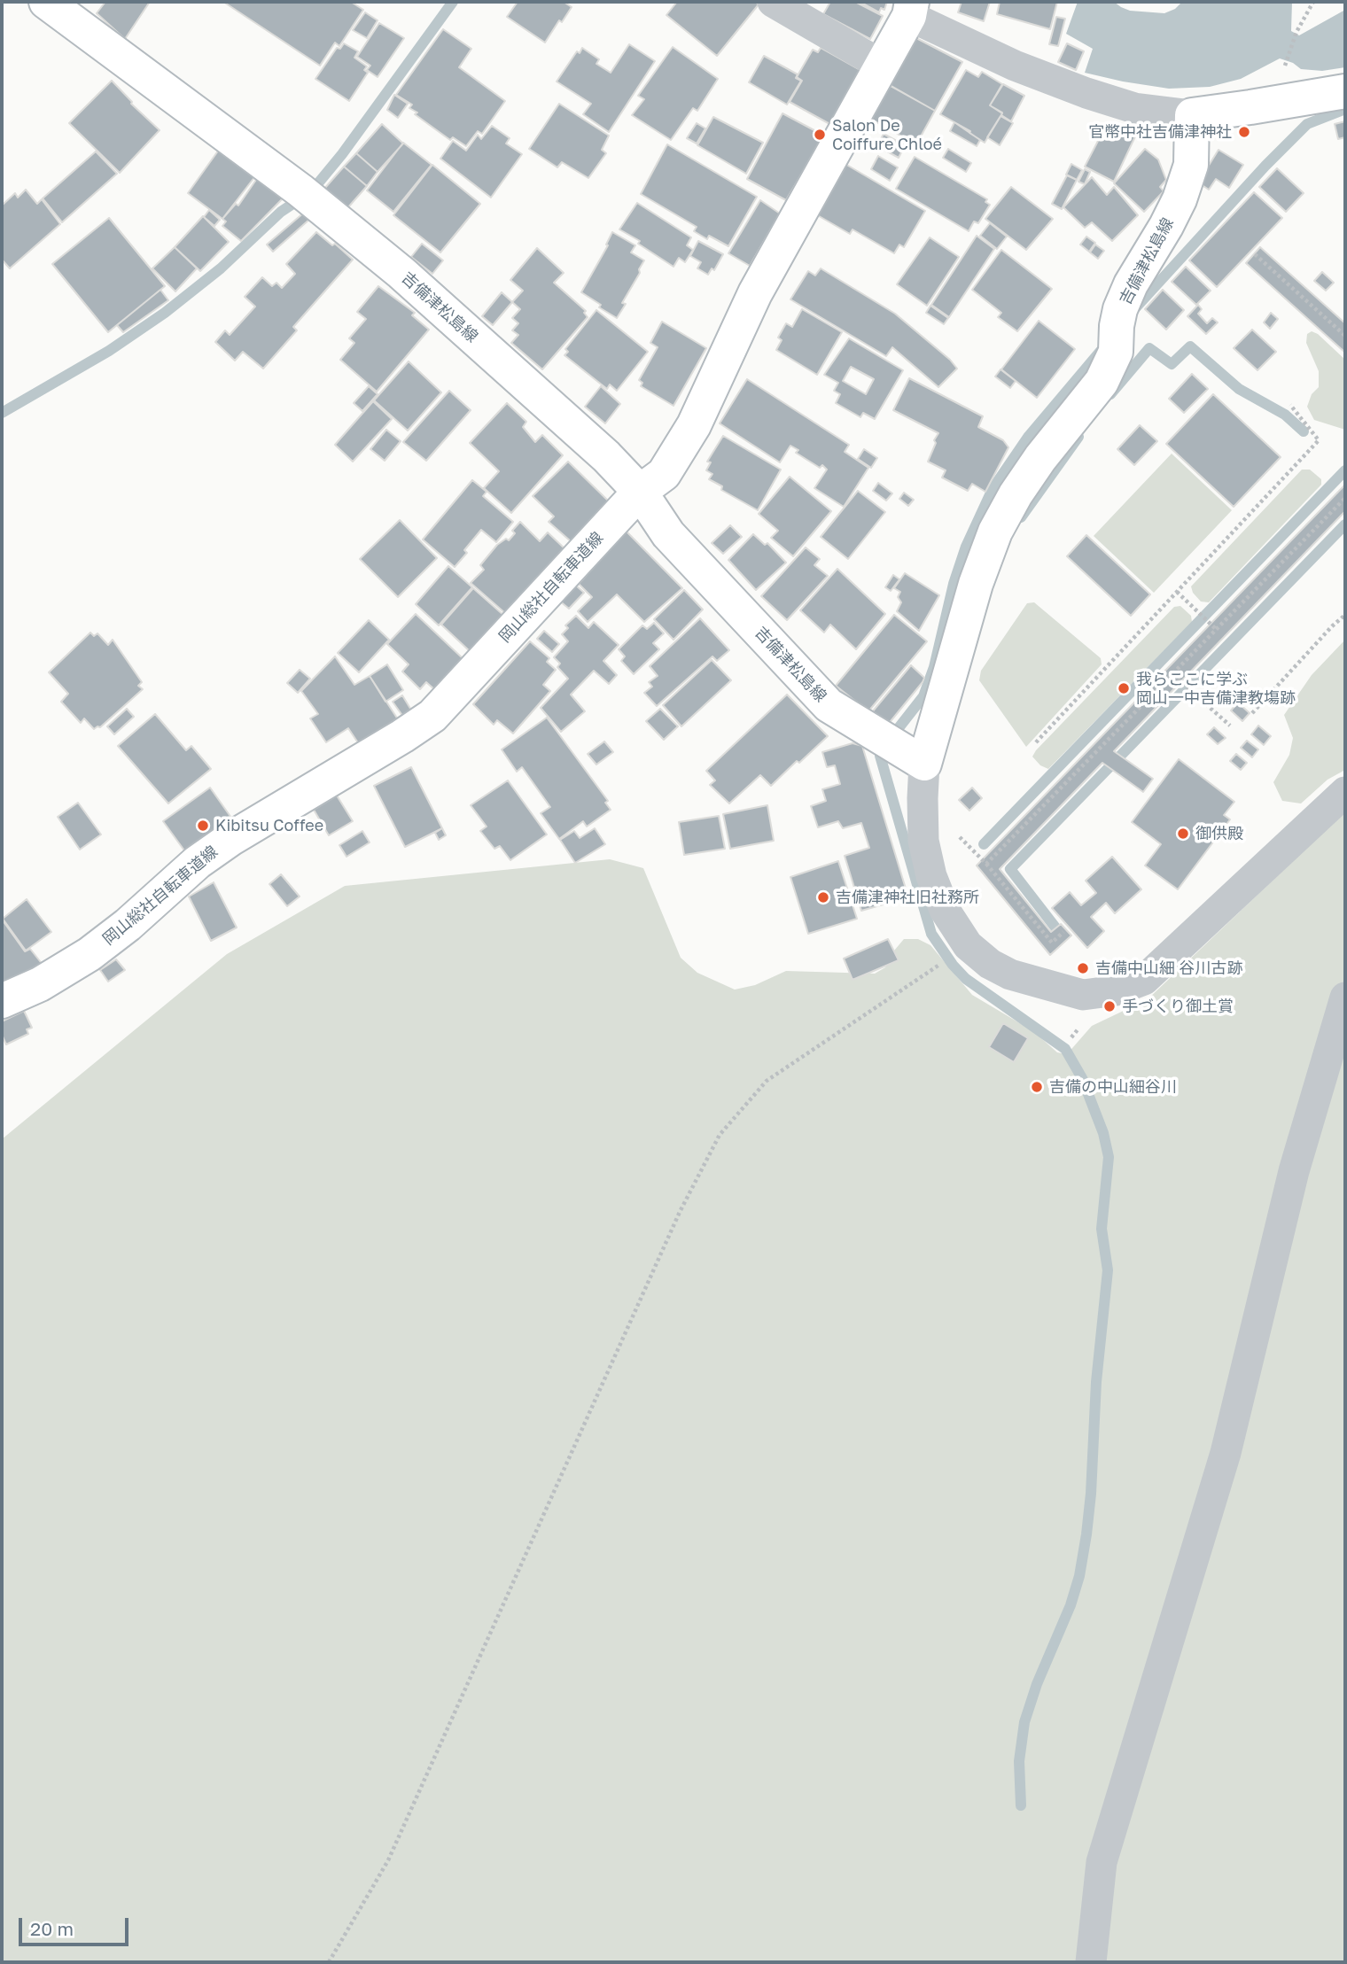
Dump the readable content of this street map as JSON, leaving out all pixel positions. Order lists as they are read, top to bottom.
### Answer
{
  "streets": {
    "main road": ["吉備津松島線", "岡山総社自転車道線"]
  },
  "crossings": [
    ["吉備津松島線", "岡山総社自転車道線"]
  ],
  "places": [
    "官幣中社吉備津神社",
    "Salon De Coiffure Chloé",
    "我らここに学ぶ 岡山一中吉備津教塲跡",
    "Kibitsu Coffee",
    "御供殿",
    "吉備津神社旧社務所",
    "吉備中山細 谷川古跡",
    "手づくり御土賞",
    "吉備の中山細谷川"
  ],
  "scale_bar": "20 m"
}
